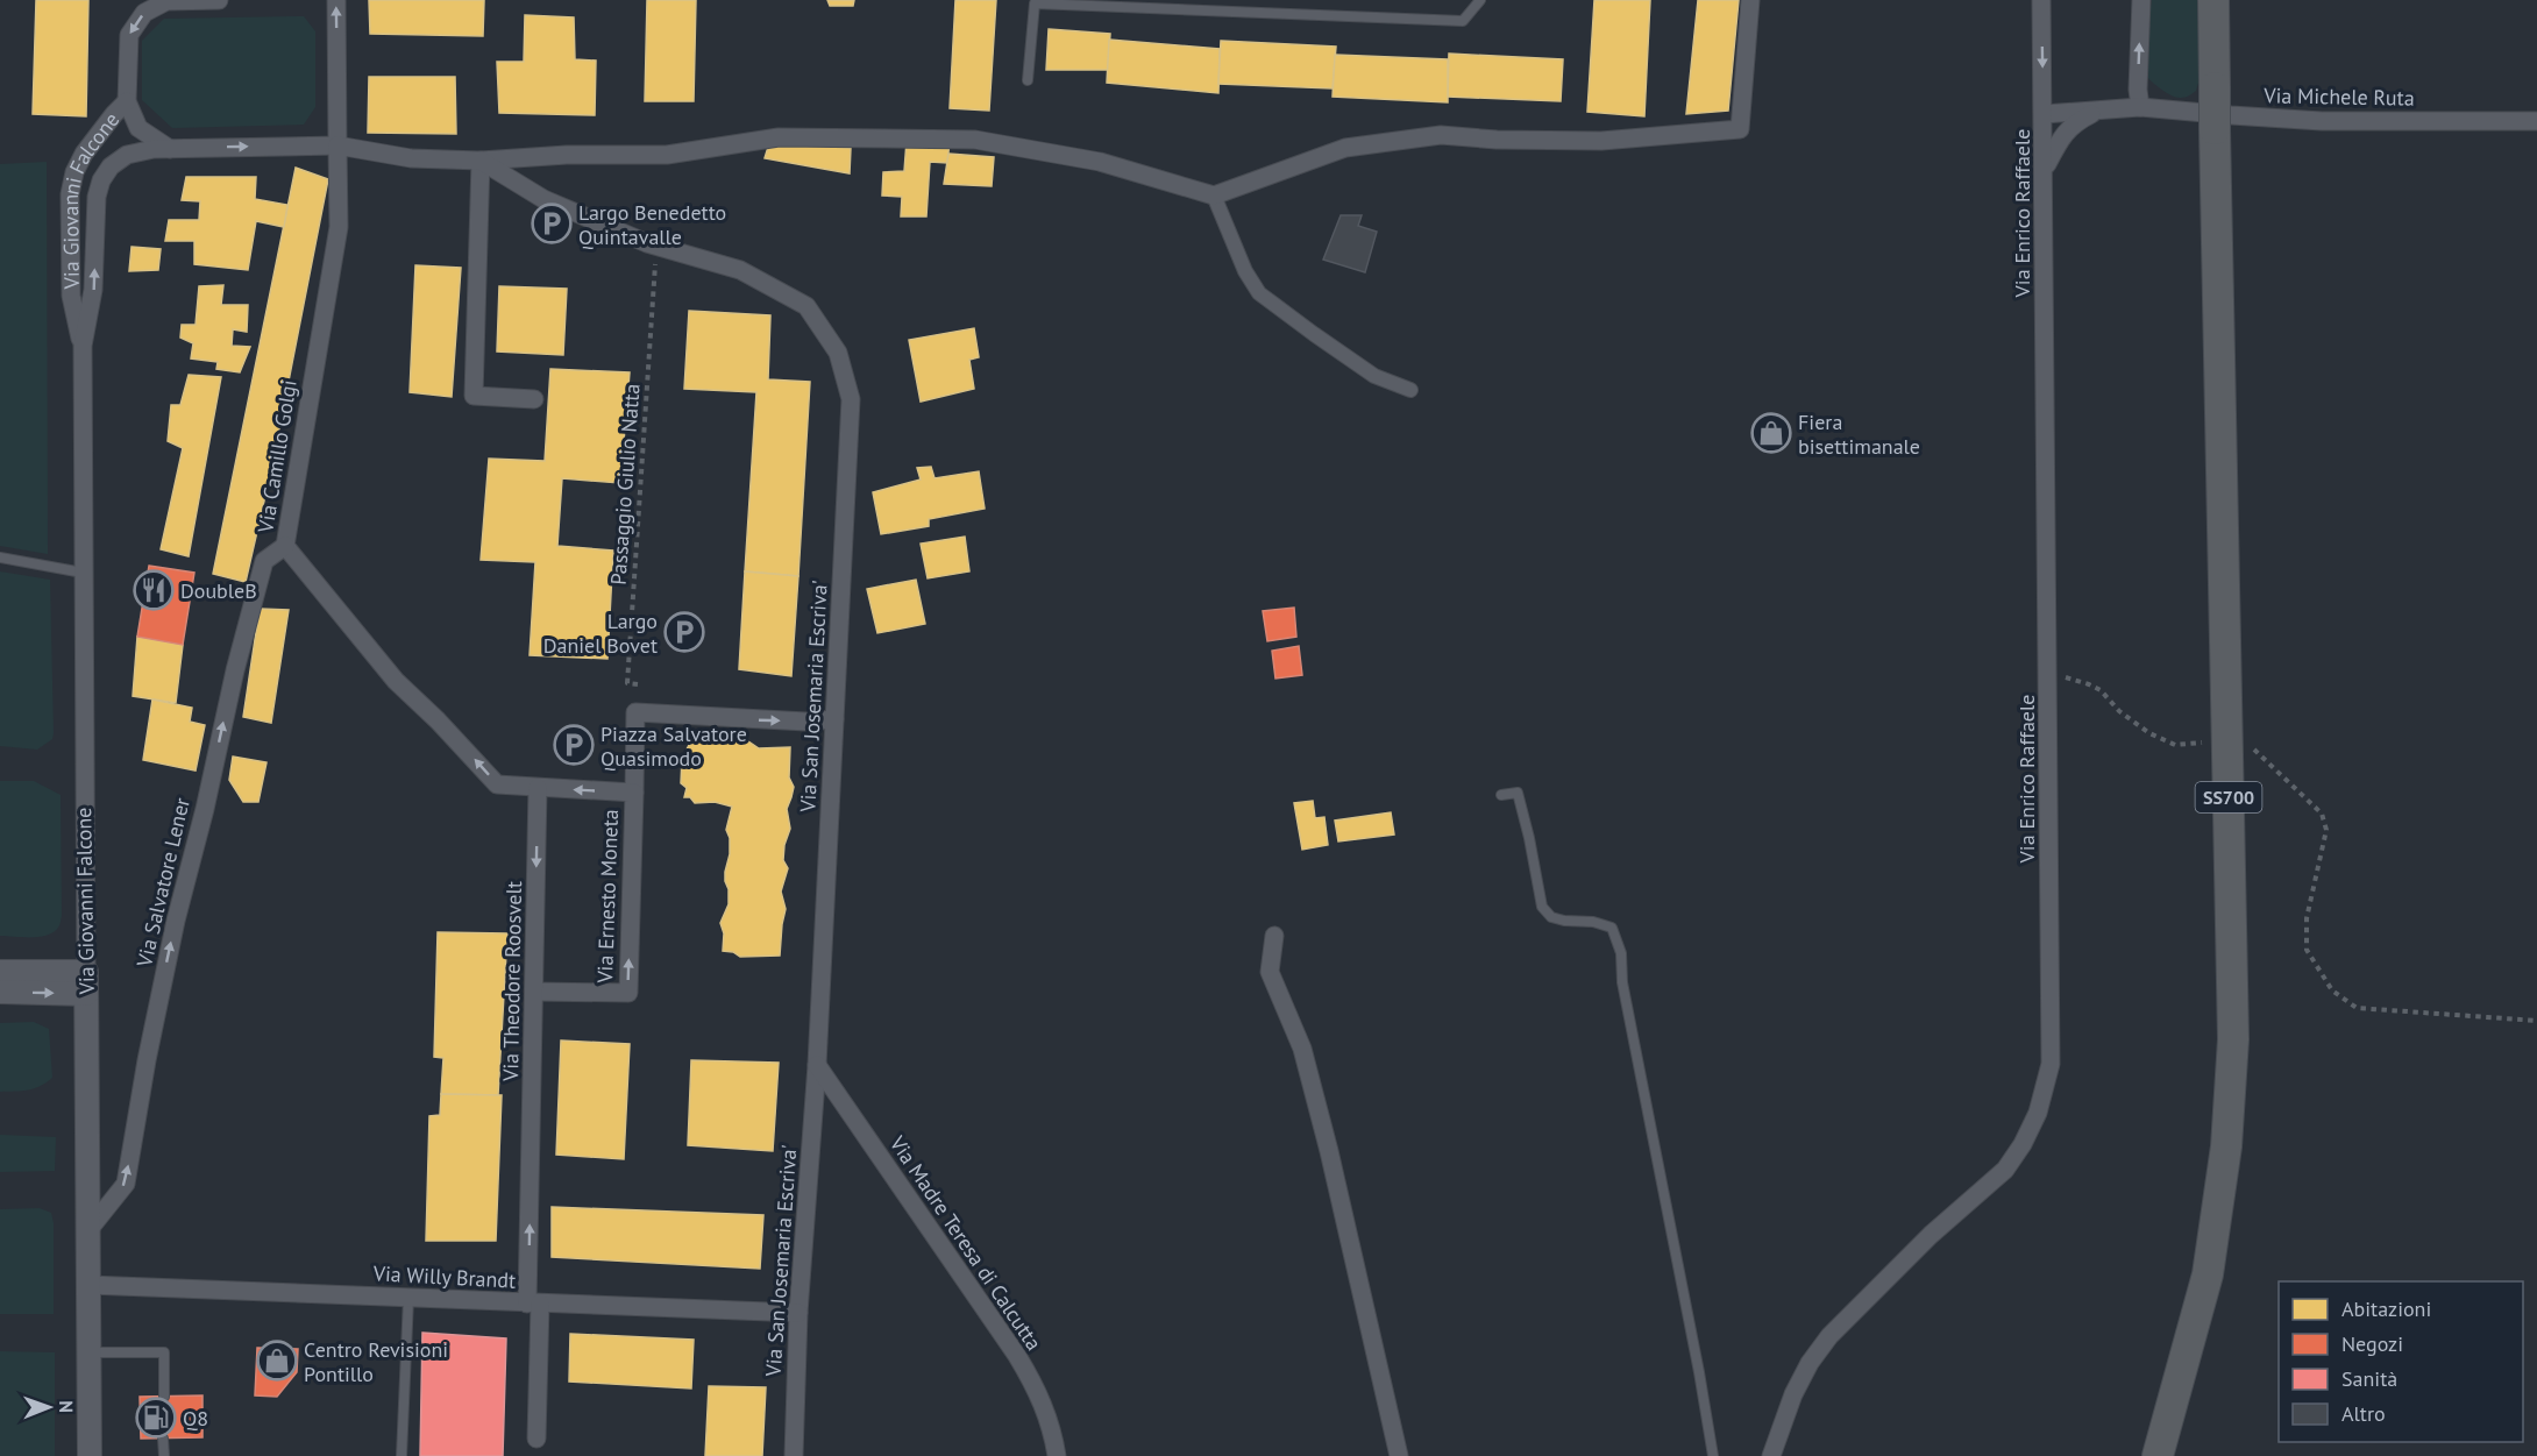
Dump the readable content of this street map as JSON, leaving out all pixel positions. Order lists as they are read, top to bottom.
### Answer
{
  "streets": {
    "highway": ["SS700"],
    "street": [
      "Via Michele Ruta",
      "Via Giovanni Falcone",
      "Via Enrico Raffaele",
      "Via Camillo Golgi",
      "Via San Josemaria Escriva'",
      "Via Salvatore Lener",
      "Via Ernesto Moneta",
      "Via Theodore Roosvelt",
      "Via Madre Teresa di Calcutta",
      "Via Willy Brandt"
    ],
    "path": ["Passaggio Giulio Natta"]
  },
  "crossings": [
    ["Via Michele Ruta", "Via Enrico Raffaele"],
    ["Via Giovanni Falcone", "Via Camillo Golgi"],
    ["Via Giovanni Falcone", "Via San Josemaria Escriva'"],
    ["Via Giovanni Falcone", "Via Salvatore Lener"],
    ["Via Giovanni Falcone", "Via Willy Brandt"],
    ["Via Camillo Golgi", "Via San Josemaria Escriva'"],
    ["Via Camillo Golgi", "Via Salvatore Lener"],
    ["Via Camillo Golgi", "Via Ernesto Moneta"],
    ["Via Camillo Golgi", "Via Theodore Roosvelt"],
    ["Via San Josemaria Escriva'", "Via Ernesto Moneta"],
    ["Via San Josemaria Escriva'", "Via Madre Teresa di Calcutta"],
    ["Via San Josemaria Escriva'", "Via Willy Brandt"],
    ["Via Ernesto Moneta", "Via Theodore Roosvelt"],
    ["Via Theodore Roosvelt", "Via Willy Brandt"]
  ],
  "one_way": ["Via Camillo Golgi", "Via Salvatore Lener"],
  "places": {
    "parking": ["Largo Benedetto Quintavalle", "Largo Daniel Bovet", "Piazza Salvatore Quasimodo"],
    "shop": ["Fiera bisettimanale", "Centro Revisioni Pontillo"],
    "restaurant": ["DoubleB"],
    "fuel station": ["Q8"]
  },
  "legend": [
    "Abitazioni",
    "Negozi",
    "Sanità",
    "Altro"
  ],
  "north": "right"
}
